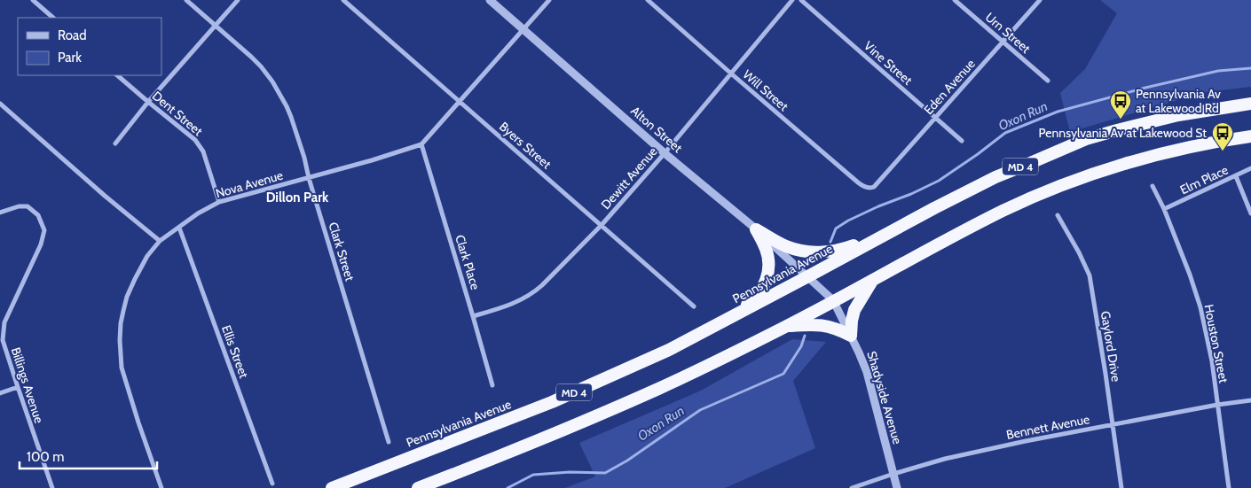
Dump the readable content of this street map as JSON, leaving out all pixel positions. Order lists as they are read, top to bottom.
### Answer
{
  "streets": {
    "highway": ["MD 4", "Pennsylvania Avenue"],
    "street": [
      "Urn Street",
      "Vine Street",
      "Eden Avenue",
      "Will Street",
      "Dent Street",
      "Alton Street",
      "Byers Street",
      "Dewitt Avenue",
      "Elm Place",
      "Nova Avenue",
      "Clark Street",
      "Clark Place",
      "Houston Street",
      "Gaylord Drive",
      "Ellis Street",
      "Billings Avenue",
      "Shadyside Avenue",
      "Bennett Avenue"
    ]
  },
  "crossings": [
    ["Urn Street", "Eden Avenue"],
    ["Vine Street", "Eden Avenue"],
    ["Eden Avenue", "Will Street"],
    ["Will Street", "Dewitt Avenue"],
    ["Dent Street", "Nova Avenue"],
    ["Alton Street", "Dewitt Avenue"],
    ["Alton Street", "Pennsylvania Avenue"],
    ["Alton Street", "Shadyside Avenue"],
    ["Byers Street", "Dewitt Avenue"],
    ["MD 4", "Shadyside Avenue"],
    ["Dewitt Avenue", "Clark Place"],
    ["Elm Place", "Houston Street"],
    ["Nova Avenue", "Clark Street"],
    ["Nova Avenue", "Clark Place"],
    ["Nova Avenue", "Ellis Street"],
    ["Pennsylvania Avenue", "Shadyside Avenue"],
    ["Houston Street", "Bennett Avenue"],
    ["Gaylord Drive", "Bennett Avenue"],
    ["Shadyside Avenue", "Bennett Avenue"]
  ],
  "districts": ["Dillon Park"],
  "water": ["Oxon Run"],
  "places": {
    "bus stop": ["Pennsylvania Av at Lakewood Rd", "Pennsylvania Av at Lakewood St"]
  },
  "legend": ["Road", "Park"],
  "scale_bar": "100 m"
}
